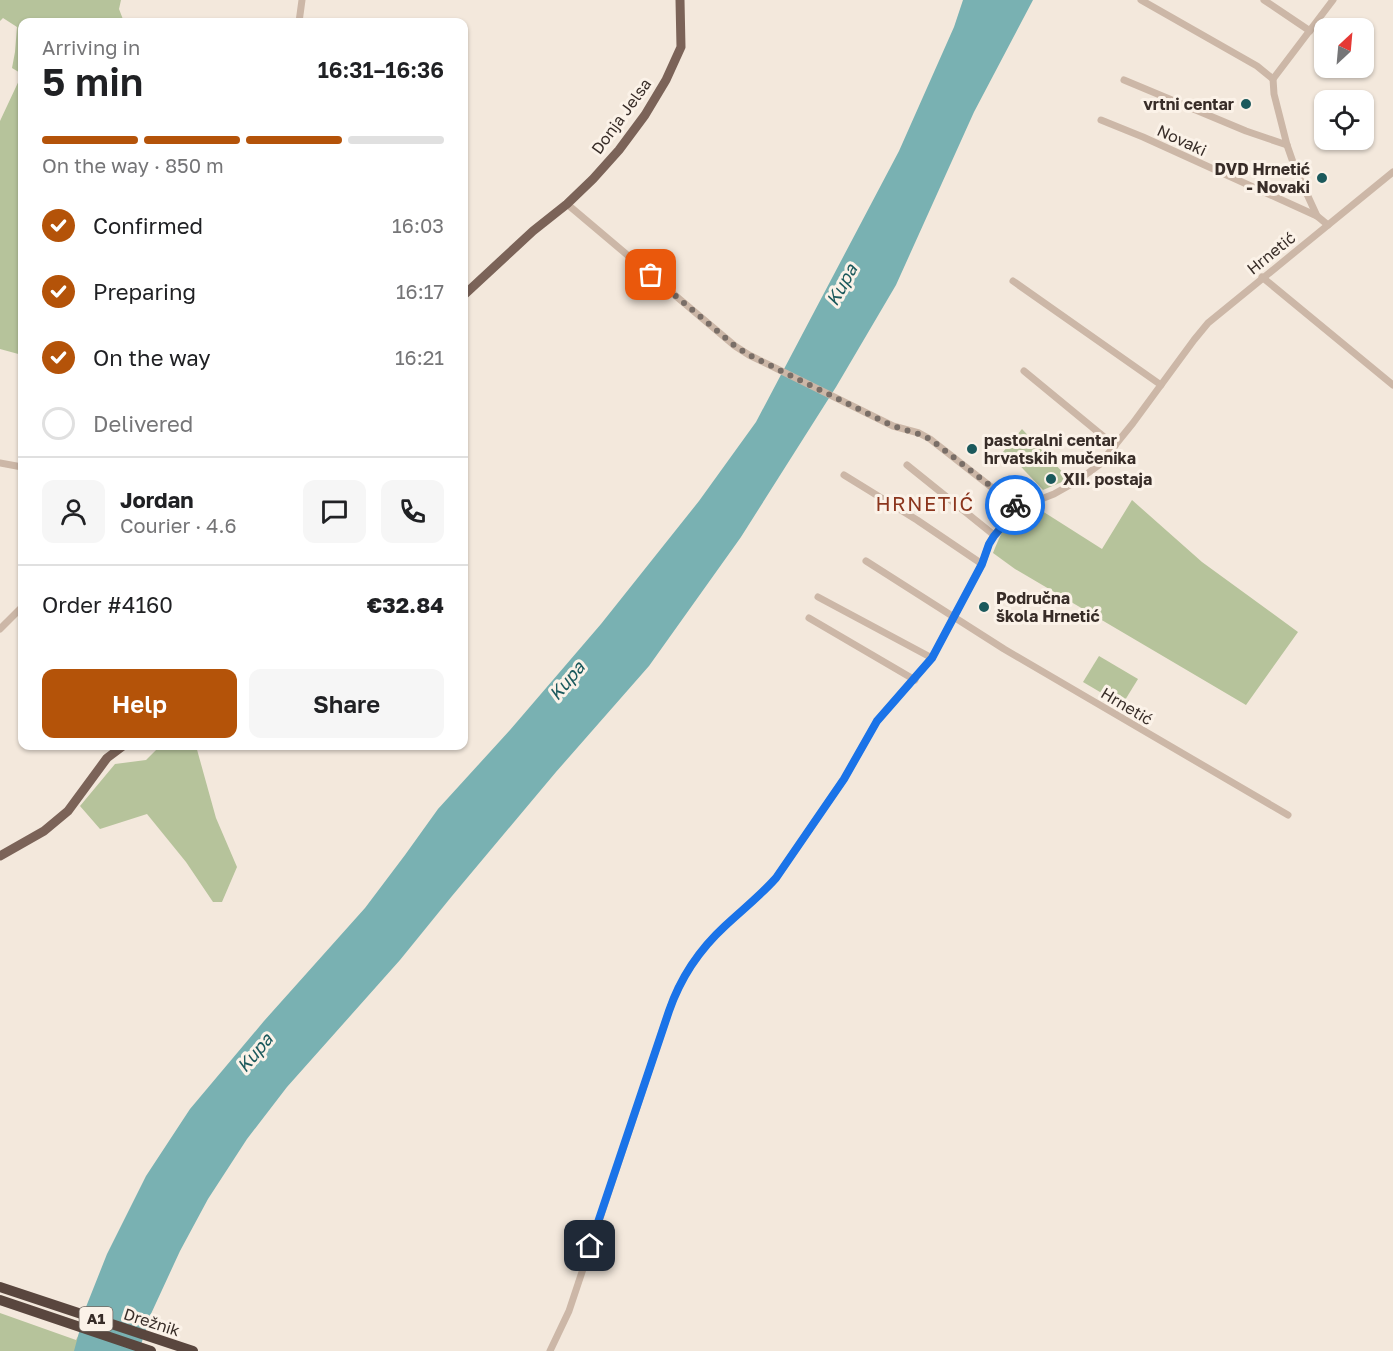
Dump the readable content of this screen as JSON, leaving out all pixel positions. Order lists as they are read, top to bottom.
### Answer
{
  "streets": {
    "highway": ["A1", "Drežnik"],
    "main road": ["Donja Jelsa"],
    "street": ["Novaki", "Hrnetić"]
  },
  "crossings": [
    ["Novaki", "Hrnetić"]
  ],
  "districts": ["HRNETIĆ"],
  "water": ["Kupa"],
  "places": [
    "vrtni centar",
    "DVD Hrnetić - Novaki",
    "pastoralni centar hrvatskih mučenika",
    "XII. postaja",
    "Područna škola Hrnetić"
  ],
  "north": "top right",
  "page": {
    "heading": ["5 min", "Arriving in", "16:31–16:36"],
    "panel": [
      "Jordan",
      "Courier · 4.6",
      "Order #4160",
      "€32.84"
    ],
    "bar": "On the way · 850 m",
    "list": [
      ["Confirmed", "16:03"],
      ["Preparing", "16:17"],
      ["On the way", "16:21"],
      "Delivered"
    ],
    "buttons": ["Help", "Share"]
  }
}
